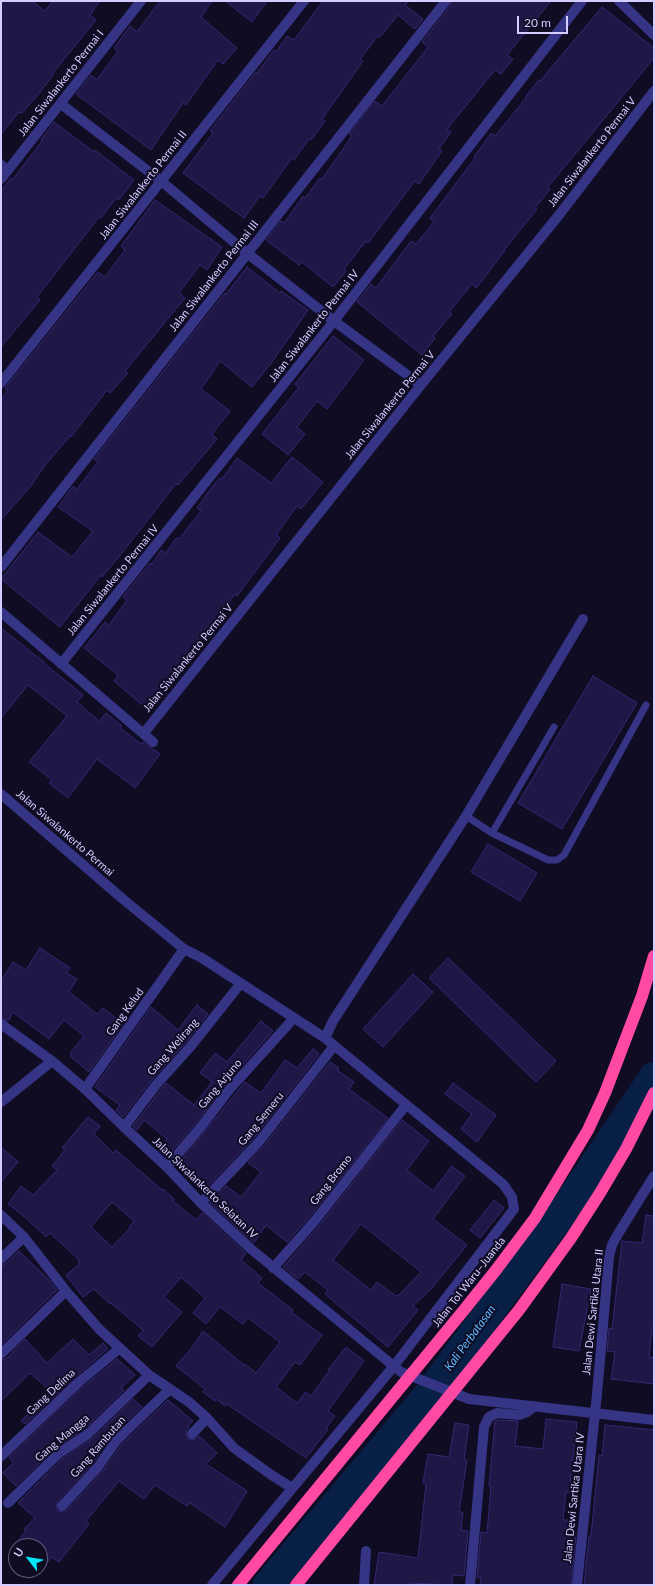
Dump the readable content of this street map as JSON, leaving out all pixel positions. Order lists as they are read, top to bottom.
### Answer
{
  "streets": {
    "highway": ["Jalan Tol Waru–Juanda"],
    "street": [
      "Jalan Siwalankerto Permai I",
      "Jalan Siwalankerto Permai V",
      "Jalan Siwalankerto Permai II",
      "Jalan Siwalankerto Permai III",
      "Jalan Siwalankerto Permai IV",
      "Jalan Siwalankerto Permai",
      "Gang Kelud",
      "Gang Welirang",
      "Gang Arjuno",
      "Gang Semeru",
      "Gang Bromo",
      "Jalan Siwalankerto Selatan IV",
      "Jalan Dewi Sartika Utara II",
      "Gang Delima",
      "Gang Mangga",
      "Gang Rambutan",
      "Jalan Dewi Sartika Utara IV"
    ]
  },
  "crossings": [
    ["Jalan Siwalankerto Permai", "Gang Kelud"],
    ["Jalan Siwalankerto Permai", "Gang Welirang"],
    ["Jalan Siwalankerto Permai", "Gang Arjuno"],
    ["Jalan Siwalankerto Permai", "Gang Semeru"],
    ["Jalan Siwalankerto Permai", "Gang Bromo"],
    ["Jalan Siwalankerto Permai", "Jalan Siwalankerto Selatan IV"],
    ["Gang Kelud", "Jalan Siwalankerto Selatan IV"],
    ["Gang Welirang", "Jalan Siwalankerto Selatan IV"],
    ["Gang Arjuno", "Jalan Siwalankerto Selatan IV"],
    ["Gang Semeru", "Jalan Siwalankerto Selatan IV"],
    ["Gang Bromo", "Jalan Siwalankerto Selatan IV"],
    ["Jalan Siwalankerto Selatan IV", "Jalan Dewi Sartika Utara II"],
    ["Jalan Siwalankerto Selatan IV", "Jalan Dewi Sartika Utara IV"],
    ["Jalan Dewi Sartika Utara II", "Jalan Dewi Sartika Utara IV"]
  ],
  "water": ["Kali Perbatasan"],
  "scale_bar": "20 m",
  "north": "top left"
}
